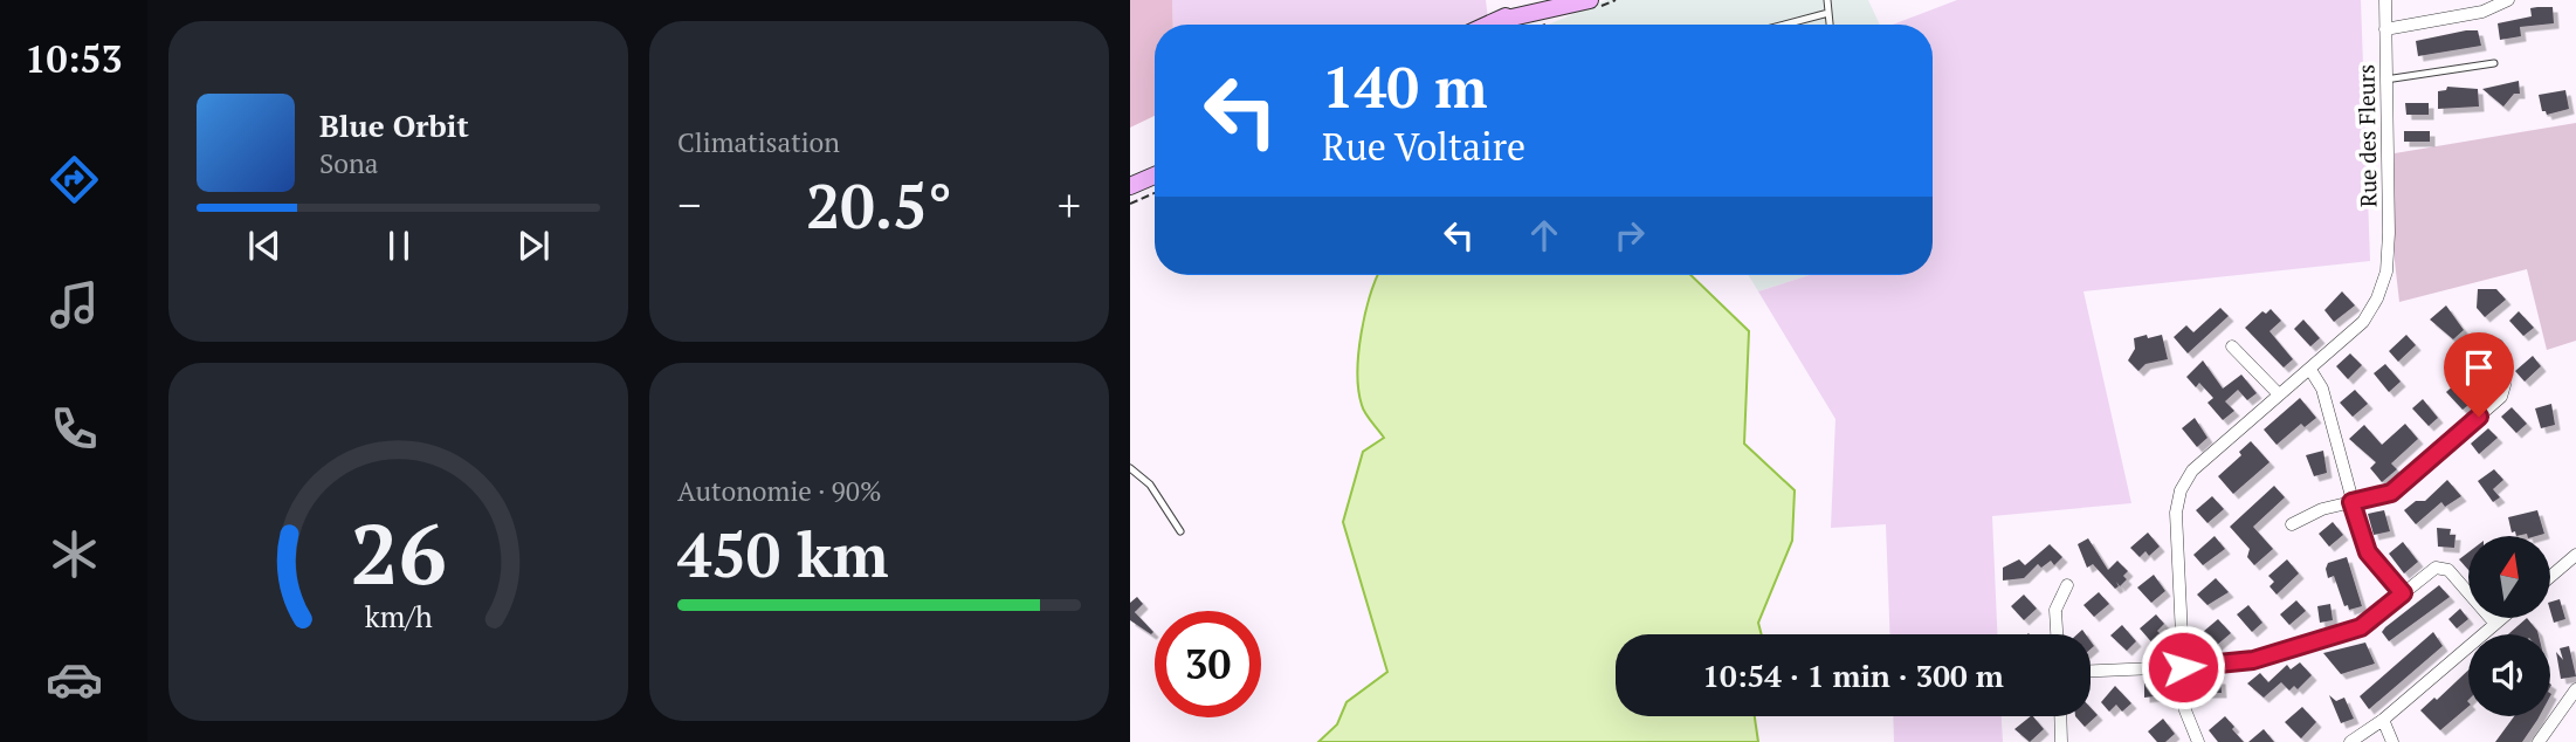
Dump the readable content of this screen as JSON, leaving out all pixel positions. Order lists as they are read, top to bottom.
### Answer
{
  "streets": {
    "street": ["Rue des Fleurs"]
  },
  "north": "top",
  "page": {
    "tabs": "10:53",
    "tile": [
      "Climatisation",
      ["Autonomie · 90%", "450 km"]
    ],
    "turn": ["140 m", "Rue Voltaire"],
    "song": ["Blue Orbit", "Sona"],
    "heat": ["−", "20.5°", "+"],
    "limit": "30",
    "trip": "10:54 · 1 min · 300 m",
    "gauge": ["26", "km/h"]
  }
}
